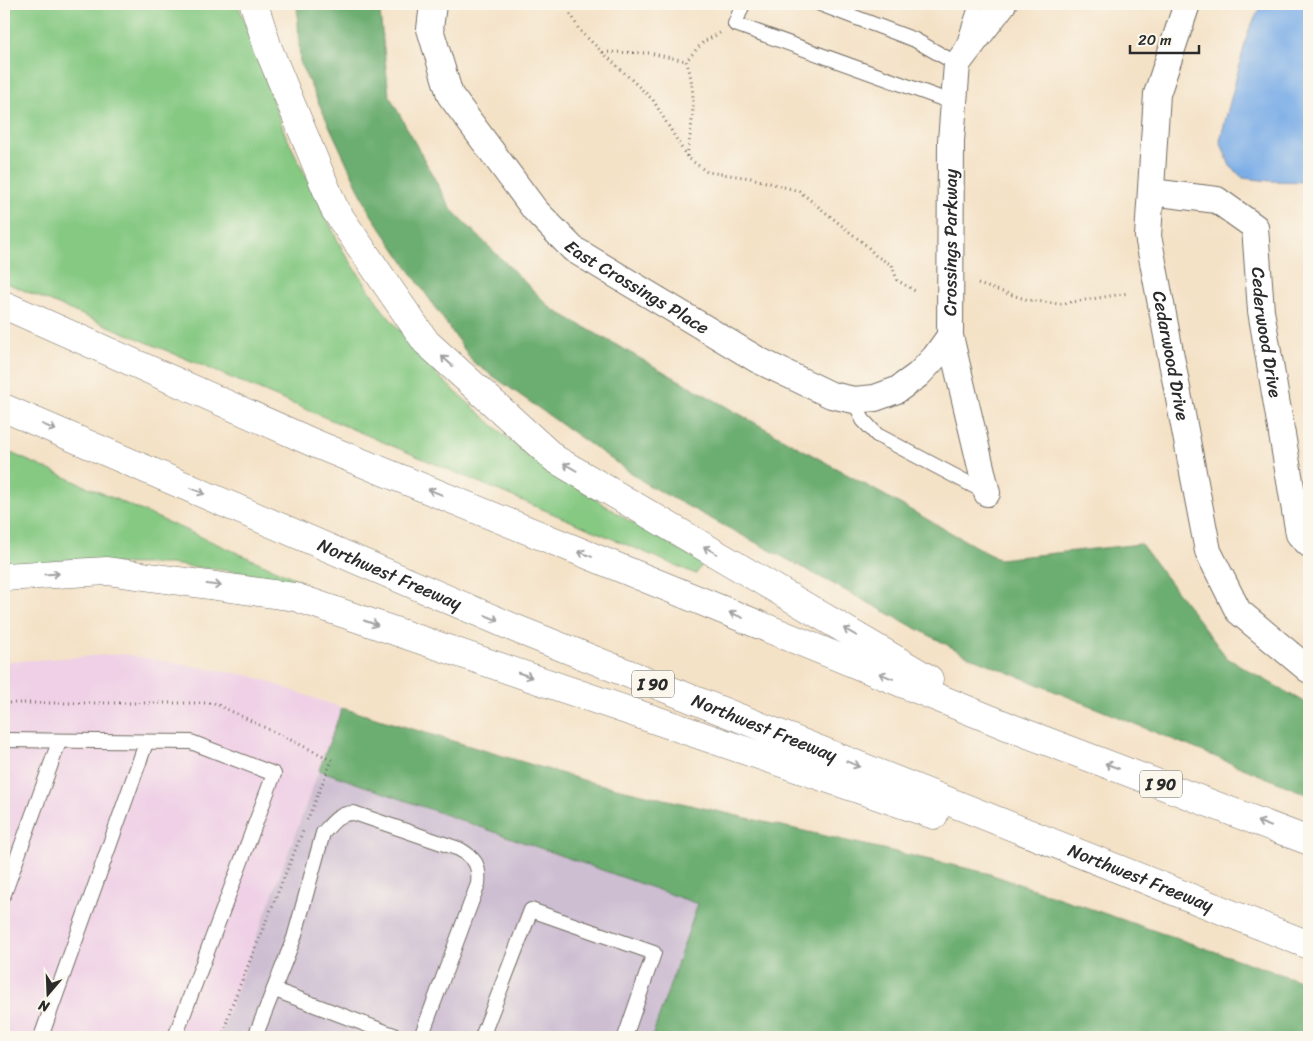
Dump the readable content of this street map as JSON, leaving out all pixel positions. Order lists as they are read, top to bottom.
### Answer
{
  "streets": {
    "highway": ["Northwest Freeway", "I 90"],
    "street": [
      "Crossings Parkway",
      "East Crossings Place",
      "Cederwood Drive",
      "Cedarwood Drive"
    ]
  },
  "crossings": [
    ["Crossings Parkway", "East Crossings Place"],
    ["Cederwood Drive", "Cedarwood Drive"]
  ],
  "scale_bar": "20 m",
  "north": "bottom"
}
